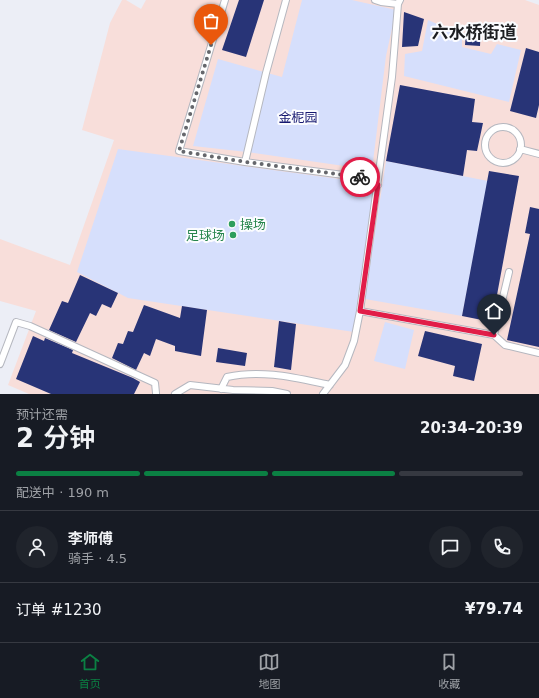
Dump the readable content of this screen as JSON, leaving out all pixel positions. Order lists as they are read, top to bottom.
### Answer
{
  "districts": ["六水桥街道"],
  "parks": ["金柅园"],
  "places": ["操场", "足球场"],
  "page": {
    "heading": ["2 分钟", "预计还需", "20:34–20:39"],
    "panel": [
      "李师傅",
      "骑手 · 4.5",
      "订单 #1230",
      "¥79.74"
    ],
    "bar": "配送中 · 190 m",
    "tabs": ["首页", "地图", "收藏"]
  }
}
